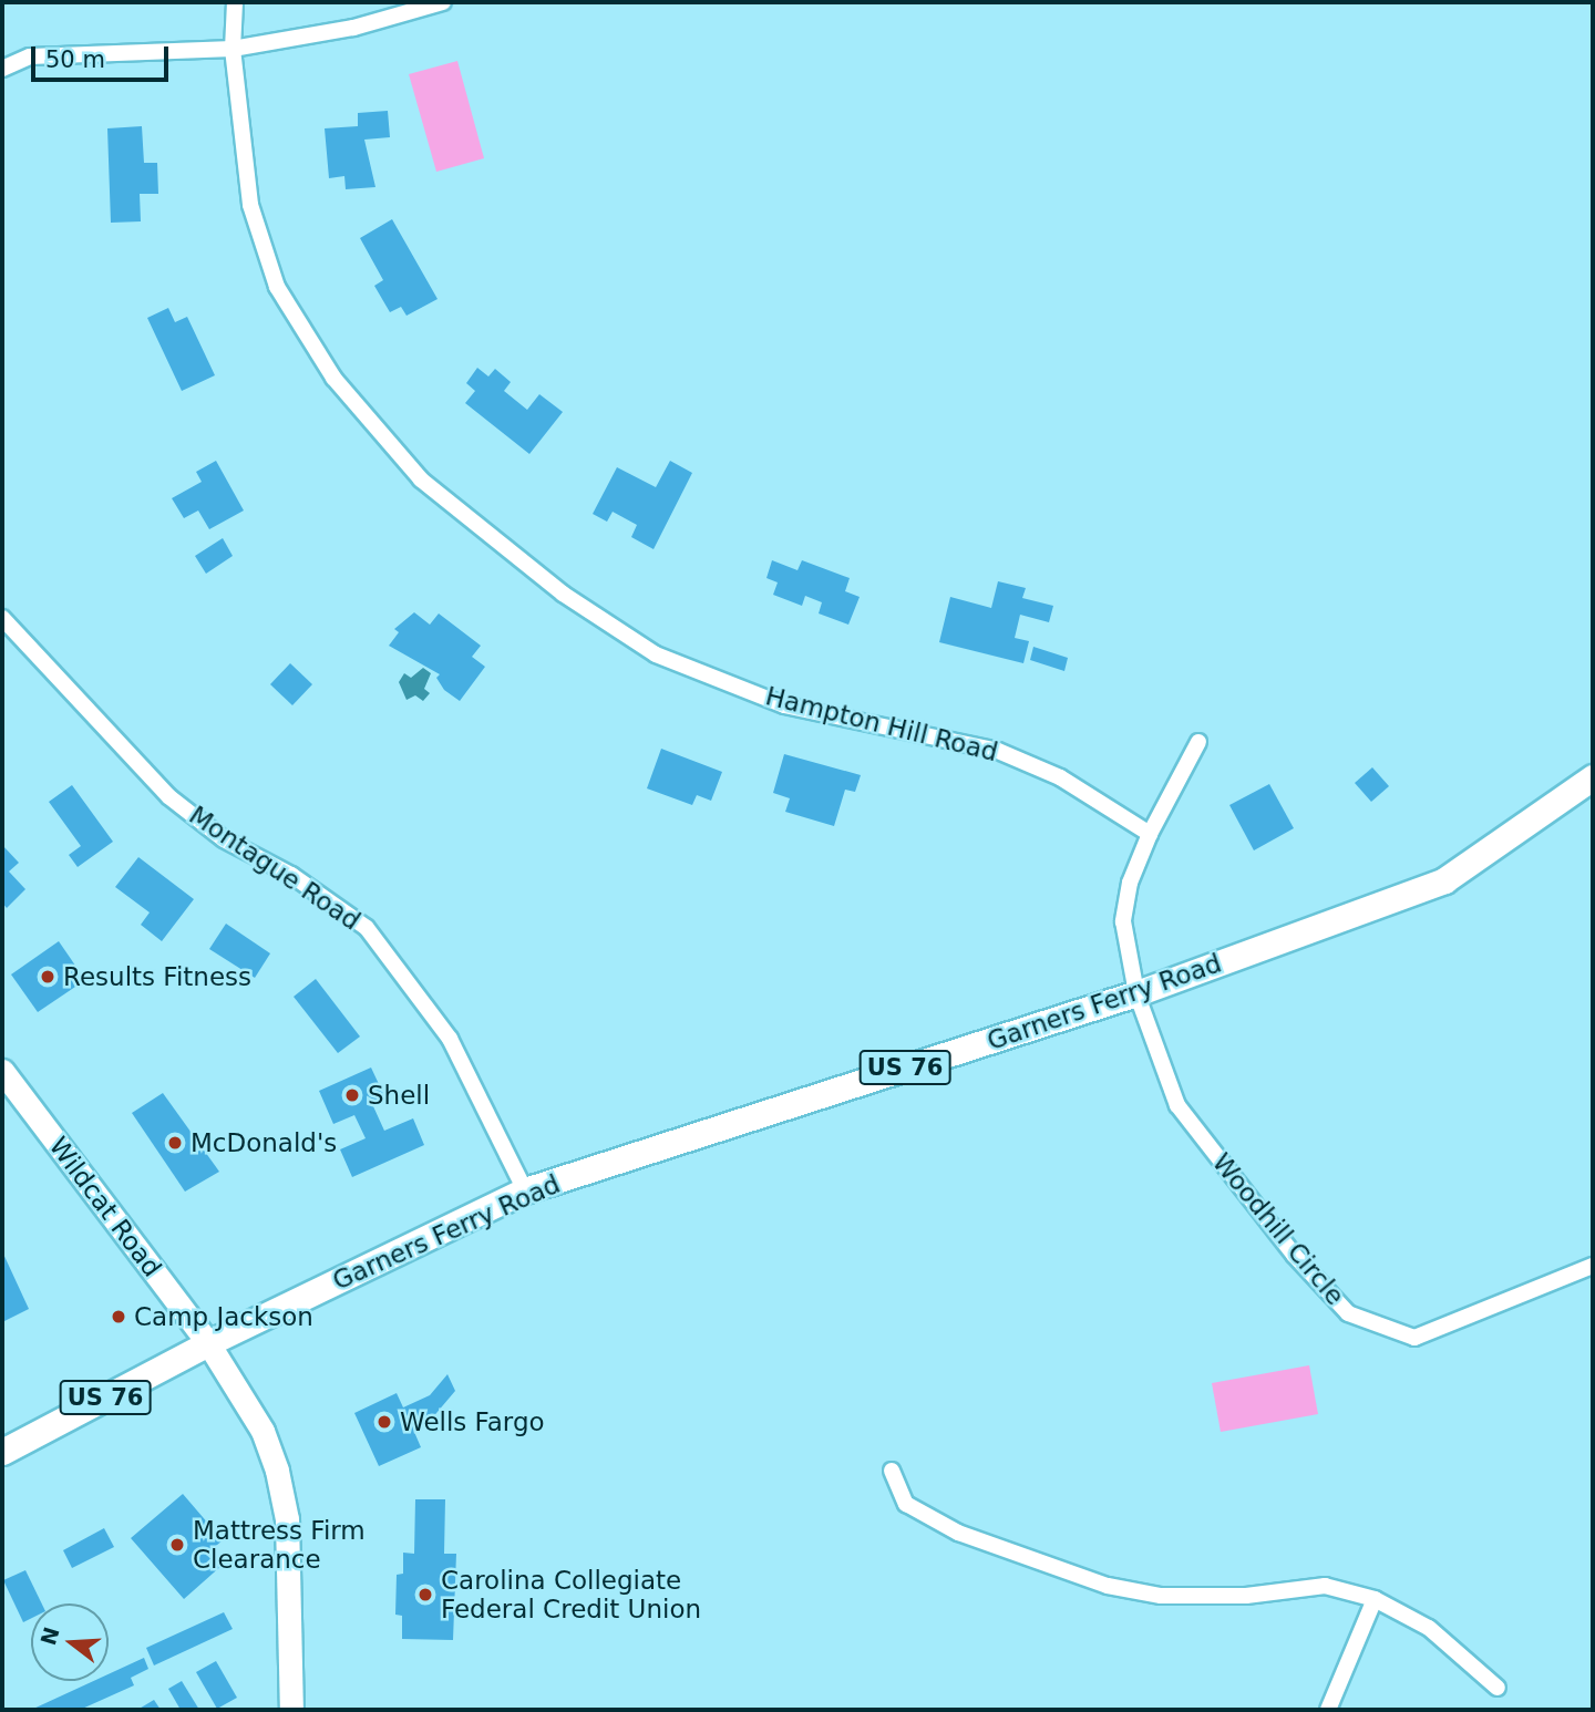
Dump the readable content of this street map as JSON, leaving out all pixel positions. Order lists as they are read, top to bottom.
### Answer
{
  "streets": {
    "main road": ["Garners Ferry Road", "US 76", "Wildcat Road"],
    "street": ["Hampton Hill Road", "Montague Road", "Woodhill Circle"]
  },
  "crossings": [
    ["Montague Road", "Garners Ferry Road"],
    ["Garners Ferry Road", "US 76"],
    ["Garners Ferry Road", "Wildcat Road"],
    ["Garners Ferry Road", "Woodhill Circle"],
    ["US 76", "Wildcat Road"]
  ],
  "places": [
    "Results Fitness",
    "Shell",
    "McDonald's",
    "Camp Jackson",
    "Wells Fargo",
    "Mattress Firm Clearance",
    "Carolina Collegiate Federal Credit Union"
  ],
  "scale_bar": "50 m",
  "north": "left"
}
